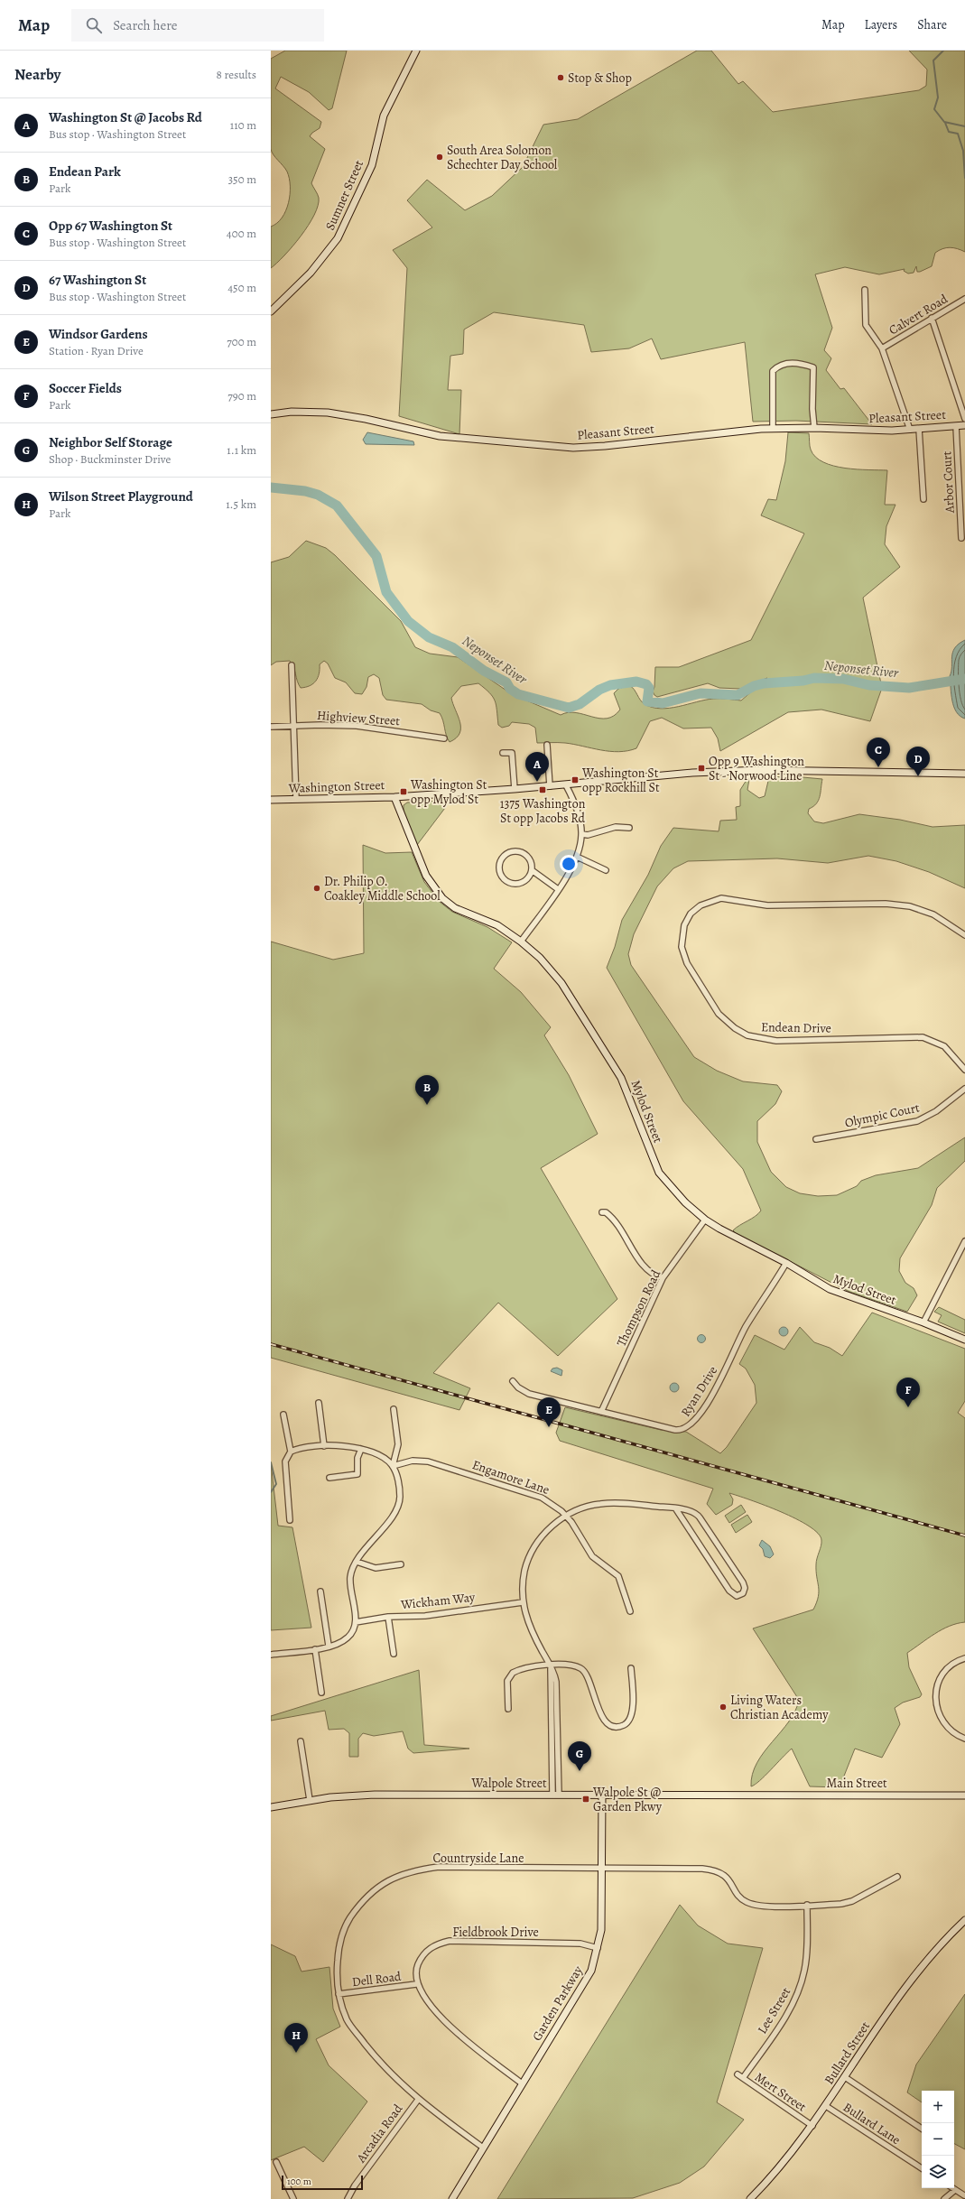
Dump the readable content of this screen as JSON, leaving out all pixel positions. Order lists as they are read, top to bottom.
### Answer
{
  "streets": {
    "street": [
      "Sumner Street",
      "Calvert Road",
      "Pleasant Street",
      "Arbor Court",
      "Highview Street",
      "Washington Street",
      "Endean Drive",
      "Mylod Street",
      "Olympic Court",
      "Thompson Road",
      "Ryan Drive",
      "Engamore Lane",
      "Wickham Way",
      "Walpole Street",
      "Main Street",
      "Countryside Lane",
      "Fieldbrook Drive",
      "Dell Road",
      "Garden Parkway",
      "Lee Street",
      "Bullard Street",
      "Mert Street",
      "Bullard Lane",
      "Arcadia Road"
    ]
  },
  "crossings": [
    ["Pleasant Street", "Arbor Court"],
    ["Washington Street", "Mylod Street"],
    ["Mylod Street", "Thompson Road"],
    ["Mylod Street", "Ryan Drive"],
    ["Thompson Road", "Ryan Drive"],
    ["Walpole Street", "Main Street"],
    ["Walpole Street", "Garden Parkway"],
    ["Countryside Lane", "Dell Road"],
    ["Countryside Lane", "Garden Parkway"],
    ["Countryside Lane", "Lee Street"],
    ["Countryside Lane", "Arcadia Road"],
    ["Fieldbrook Drive", "Dell Road"],
    ["Fieldbrook Drive", "Garden Parkway"],
    ["Lee Street", "Mert Street"],
    ["Bullard Street", "Mert Street"],
    ["Bullard Street", "Bullard Lane"]
  ],
  "water": ["Neponset River"],
  "places": {
    "other": [
      "Stop & Shop",
      "South Area Solomon Schechter Day School",
      "Dr. Philip O. Coakley Middle School",
      "Living Waters Christian Academy"
    ],
    "transit": [
      "Opp 9 Washington St - Norwood Line",
      "Washington St opp Rockhill St",
      "1375 Washington St opp Jacobs Rd",
      "Washington St opp Mylod St",
      "Walpole St @ Garden Pkwy"
    ]
  },
  "scale_bar": "100 m",
  "page": {
    "header": "Map",
    "search": "Search here",
    "nav": ["Map", "Layers", "Share"],
    "heading": ["Nearby", "8 results"],
    "list": [
      {
        "mark": "A",
        "name": "Washington St @ Jacobs Rd",
        "note": "Bus stop · Washington Street",
        "value": "110 m"
      },
      {
        "mark": "B",
        "name": "Endean Park",
        "note": "Park",
        "value": "350 m"
      },
      {
        "mark": "C",
        "name": "Opp 67 Washington St",
        "note": "Bus stop · Washington Street",
        "value": "400 m"
      },
      {
        "mark": "D",
        "name": "67 Washington St",
        "note": "Bus stop · Washington Street",
        "value": "450 m"
      },
      {
        "mark": "E",
        "name": "Windsor Gardens",
        "note": "Station · Ryan Drive",
        "value": "700 m"
      },
      {
        "mark": "F",
        "name": "Soccer Fields",
        "note": "Park",
        "value": "790 m"
      },
      {
        "mark": "G",
        "name": "Neighbor Self Storage",
        "note": "Shop · Buckminster Drive",
        "value": "1.1 km"
      },
      {
        "mark": "H",
        "name": "Wilson Street Playground",
        "note": "Park",
        "value": "1.5 km"
      }
    ],
    "pins": [
      "C",
      "D",
      "A",
      "B",
      "F",
      "E",
      "G",
      "H"
    ],
    "map_buttons": ["+", "−"],
    "scale": "100 m"
  }
}
